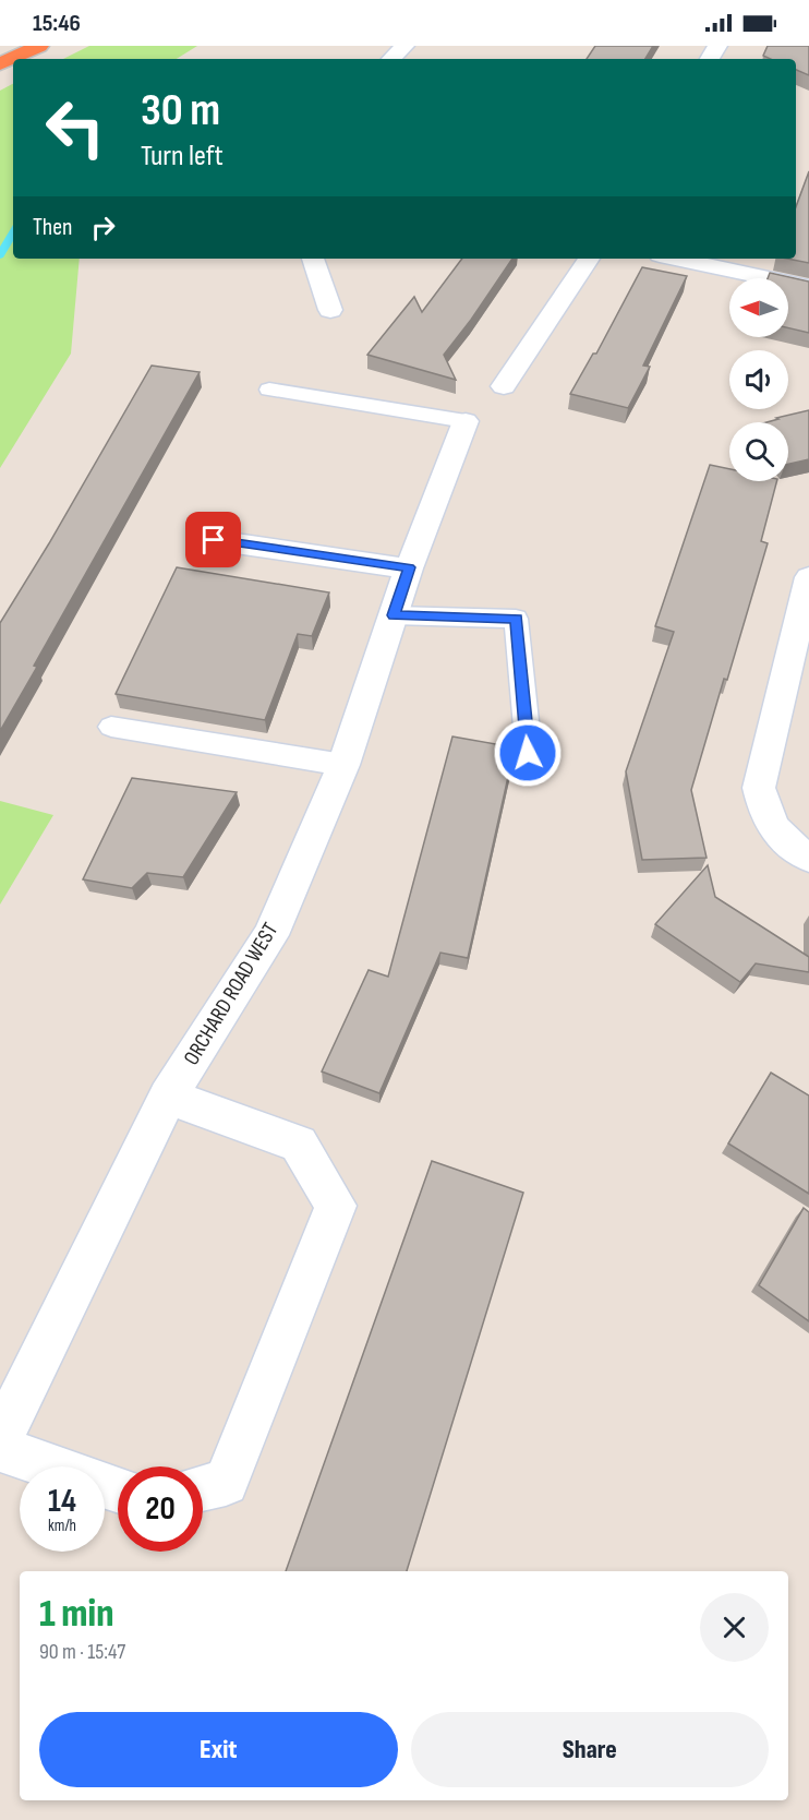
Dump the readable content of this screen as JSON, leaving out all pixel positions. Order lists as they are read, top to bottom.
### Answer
{
  "streets": {
    "street": ["ORCHARD ROAD WEST"]
  },
  "north": "left",
  "page": {
    "status": "15:46",
    "turn": ["30 m", "Turn left"],
    "then": "Then",
    "speed": "14 km/h",
    "limit": "20",
    "heading": ["1 min", "90 m · 15:47"],
    "buttons": ["Exit", "Share"]
  }
}
